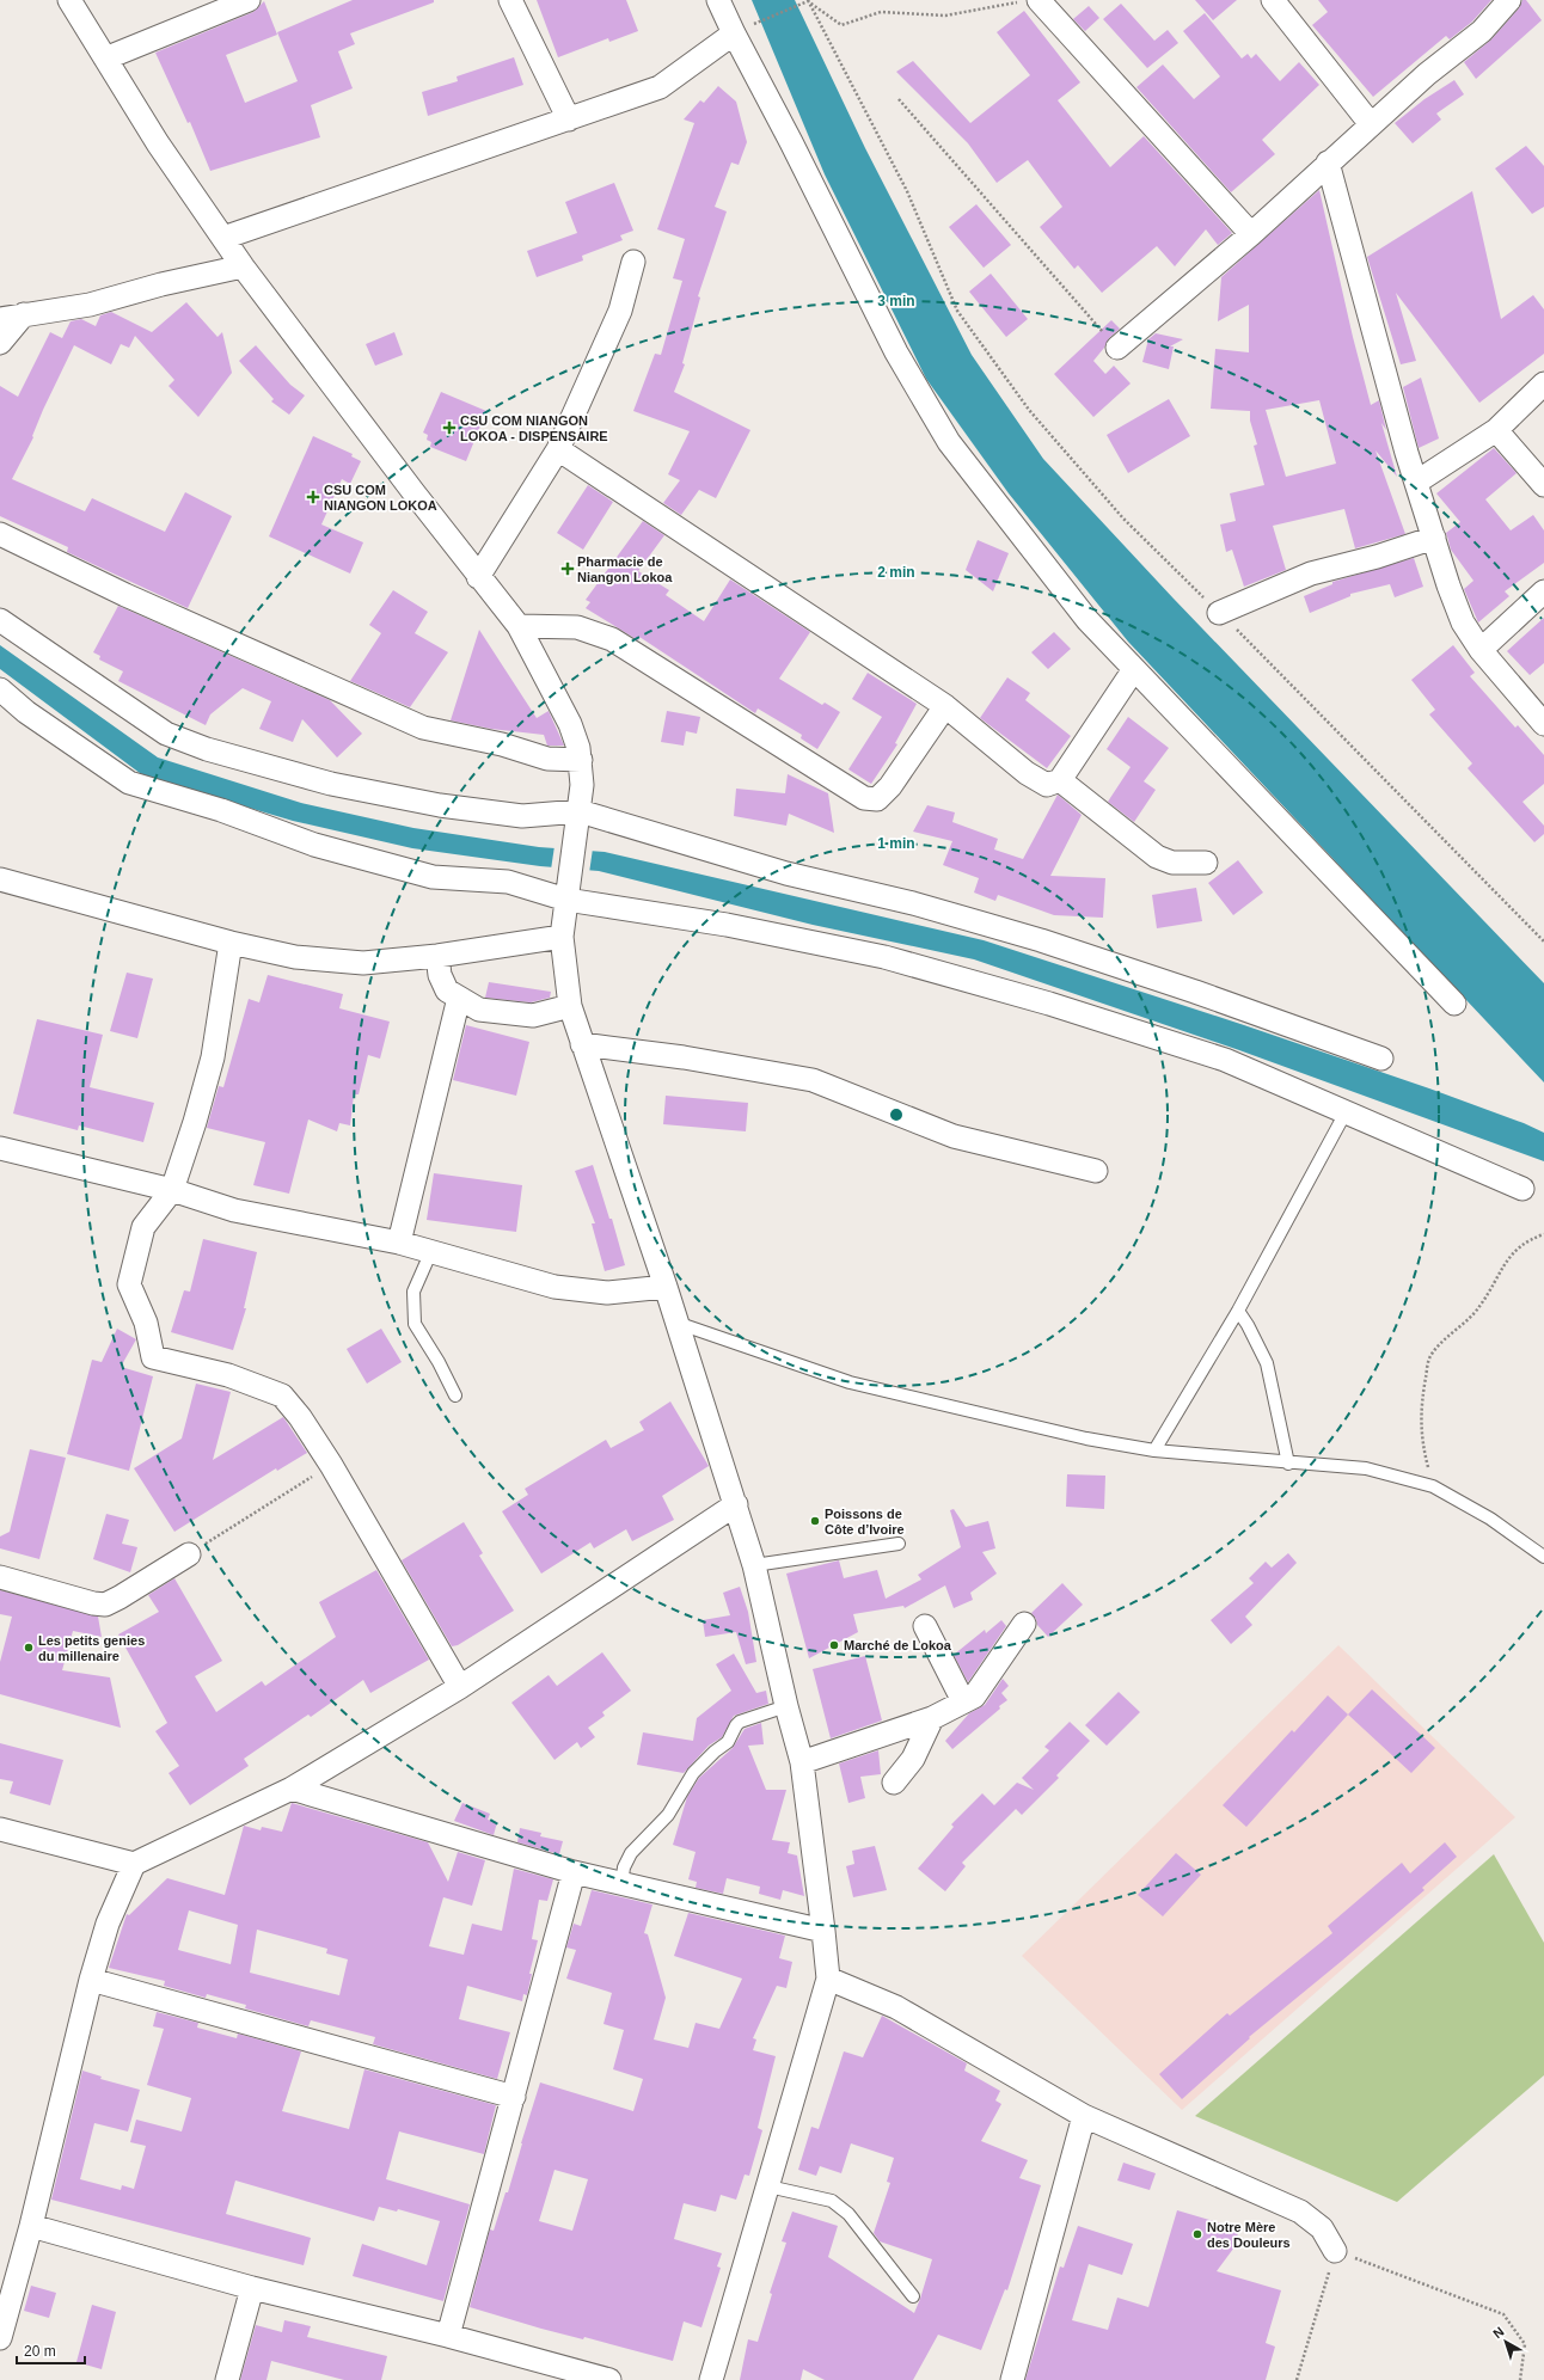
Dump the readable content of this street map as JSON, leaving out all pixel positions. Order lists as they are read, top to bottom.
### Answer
{
  "places": {
    "health": ["CSU COM NIANGON LOKOA - DISPENSAIRE", "CSU COM NIANGON LOKOA", "Pharmacie de Niangon Lokoa"],
    "other": [
      "Poissons de Côte d’Ivoire",
      "Marché de Lokoa",
      "Les petits genies du millenaire",
      "Notre Mère des Douleurs"
    ]
  },
  "scale_bar": "20 m",
  "north": "top left",
  "rings": ["3 min", "2 min", "1 min"]
}
